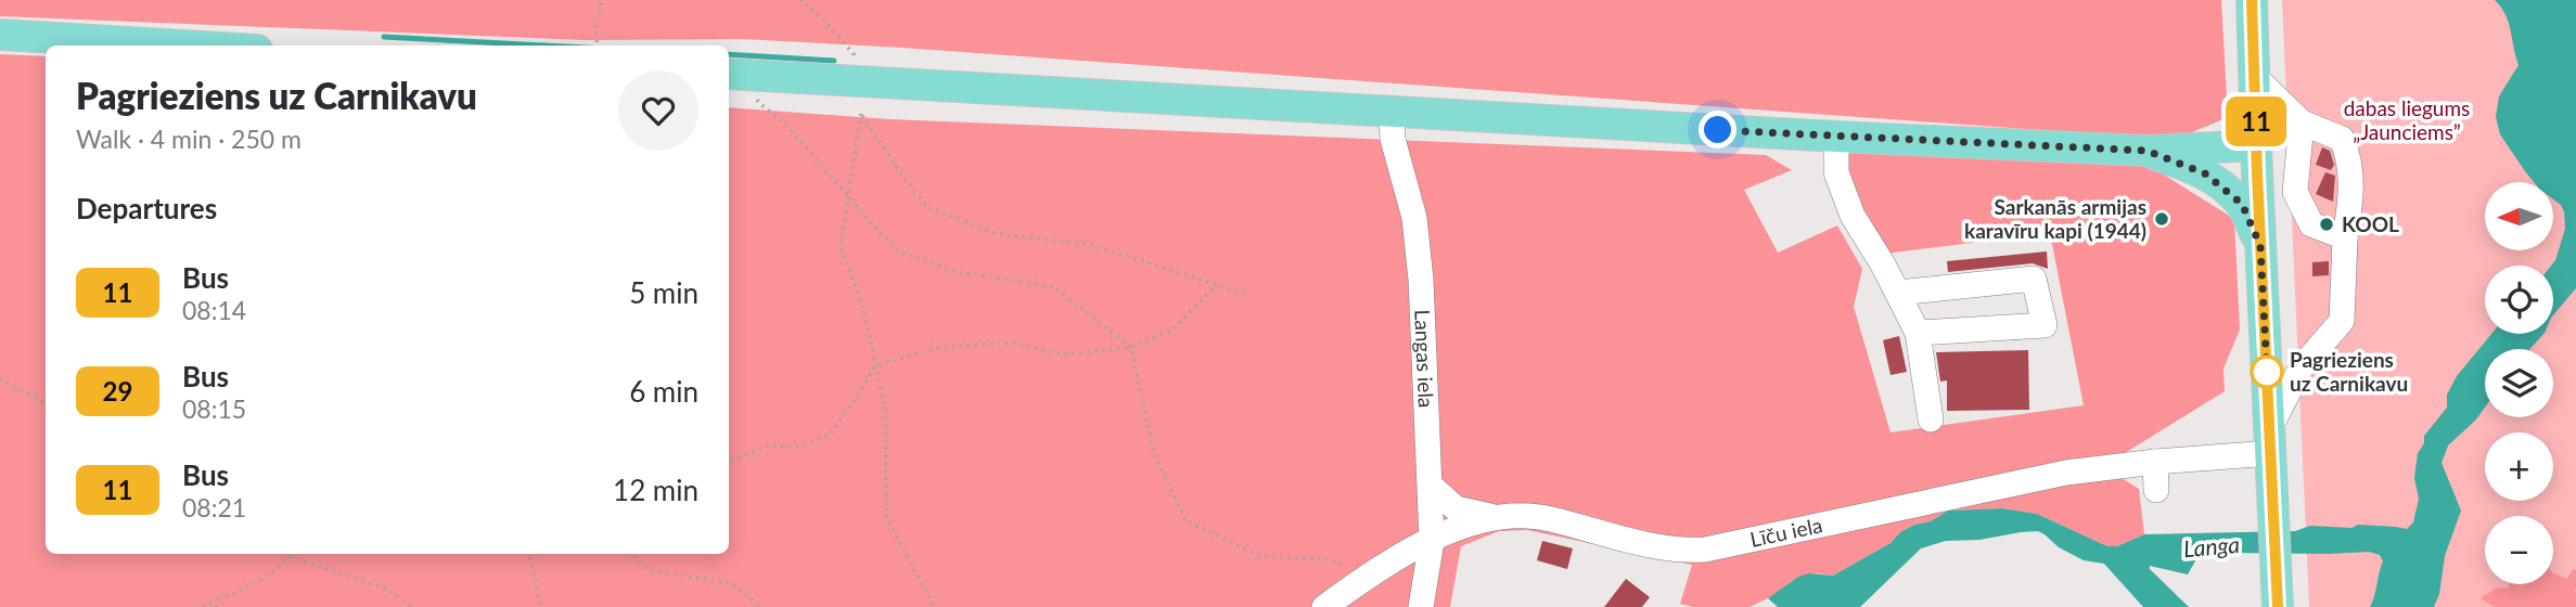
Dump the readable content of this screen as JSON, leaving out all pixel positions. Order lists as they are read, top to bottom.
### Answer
{
  "streets": {
    "street": ["Langas iela", "Līču iela"]
  },
  "crossings": [
    ["Langas iela", "Līču iela"]
  ],
  "water": ["Langa"],
  "parks": ["dabas liegums „Jaunciems”"],
  "places": ["Sarkanās armijas karavīru kapi (1944)", "KOOL", "Pagrieziens uz Carnikavu"],
  "lines": ["bus line 11"],
  "north": "left",
  "page": {
    "on_map": "11",
    "heading": [
      ["Pagrieziens uz Carnikavu", "Walk · 4 min · 250 m"],
      "Departures"
    ],
    "map_buttons": ["+", "−"],
    "list": [
      {
        "mark": "11",
        "name": "Bus",
        "note": "08:14",
        "value": "5 min"
      },
      {
        "mark": "29",
        "name": "Bus",
        "note": "08:15",
        "value": "6 min"
      },
      {
        "mark": "11",
        "name": "Bus",
        "note": "08:21",
        "value": "12 min"
      }
    ]
  }
}
